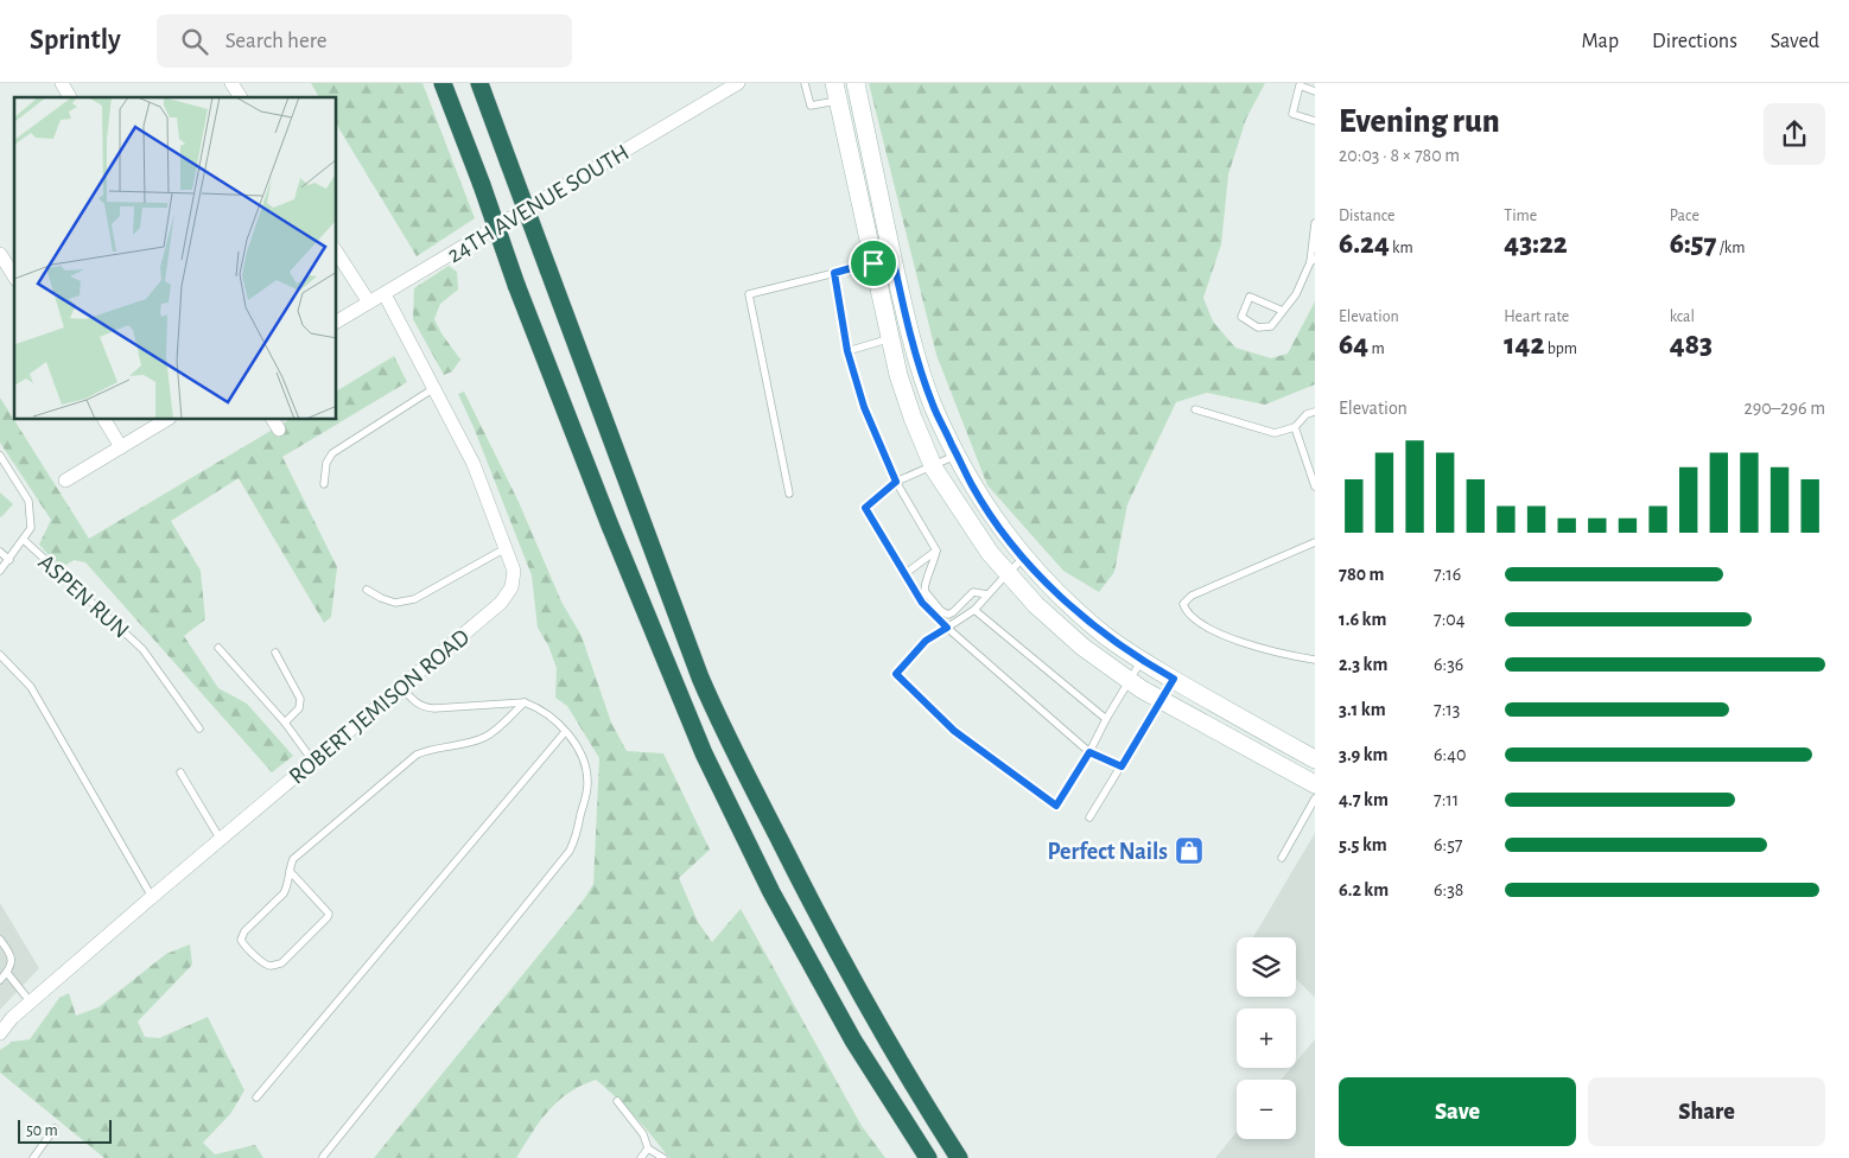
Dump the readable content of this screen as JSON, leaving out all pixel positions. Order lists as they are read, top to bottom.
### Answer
{
  "streets": {
    "street": ["24TH AVENUE SOUTH", "ROBERT JEMISON ROAD"],
    "lane": ["ASPEN RUN"]
  },
  "crossings": [
    ["24TH AVENUE SOUTH", "ROBERT JEMISON ROAD"]
  ],
  "places": {
    "shop": ["Perfect Nails"]
  },
  "scale_bar": "50 m",
  "page": {
    "header": "Sprintly",
    "search": "Search here",
    "nav": ["Map", "Directions", "Saved"],
    "heading": ["Evening run", "20:03 · 8 × 780 m"],
    "stats": [
      ["Distance", "6.24 km"],
      ["Time", "43:22"],
      ["Pace", "6:57 /km"],
      ["Elevation", "64 m"],
      ["Heart rate", "142 bpm"],
      ["kcal", "483"]
    ],
    "chart": ["Elevation", "290–296 m"],
    "list": [
      {
        "name": "780 m",
        "note": "7:16"
      },
      {
        "name": "1.6 km",
        "note": "7:04"
      },
      {
        "name": "2.3 km",
        "note": "6:36"
      },
      {
        "name": "3.1 km",
        "note": "7:13"
      },
      {
        "name": "3.9 km",
        "note": "6:40"
      },
      {
        "name": "4.7 km",
        "note": "7:11"
      },
      {
        "name": "5.5 km",
        "note": "6:57"
      },
      {
        "name": "6.2 km",
        "note": "6:38"
      }
    ],
    "map_buttons": ["+", "−"],
    "buttons": ["Save", "Share"],
    "scale": "50 m"
  }
}
